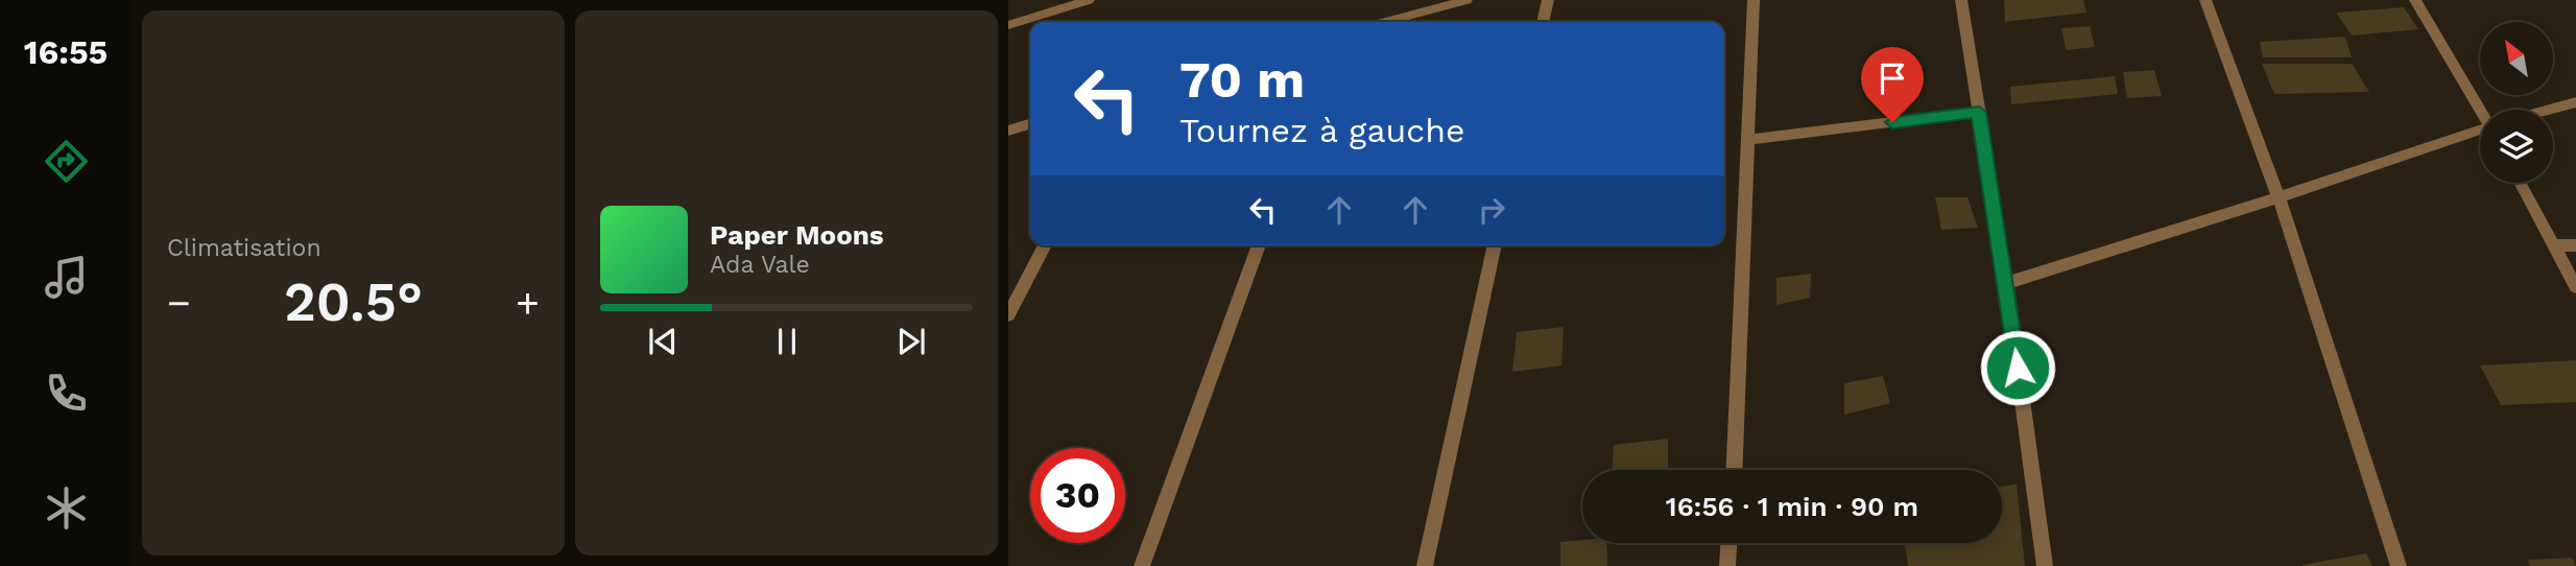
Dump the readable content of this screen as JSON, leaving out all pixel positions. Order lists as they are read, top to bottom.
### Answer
{
  "north": "top left",
  "page": {
    "tabs": "16:55",
    "tile": "Climatisation",
    "turn": ["70 m", "Tournez à gauche"],
    "song": ["Paper Moons", "Ada Vale"],
    "heat": ["−", "20.5°", "+"],
    "limit": "30",
    "trip": "16:56 · 1 min · 90 m"
  }
}
